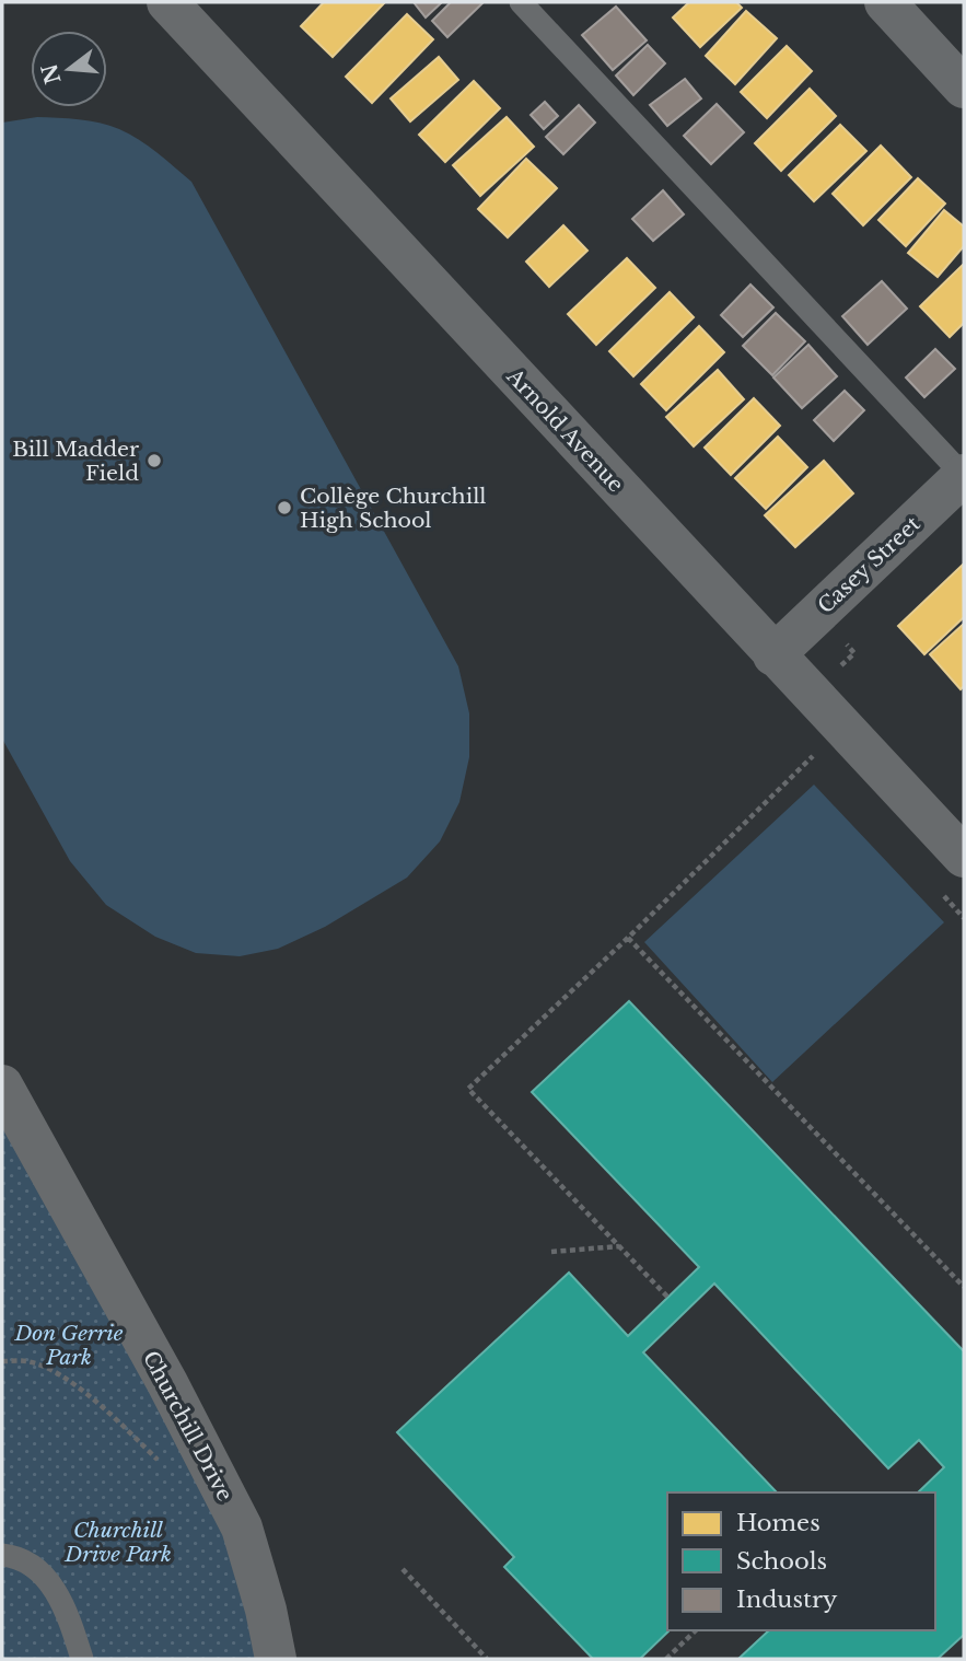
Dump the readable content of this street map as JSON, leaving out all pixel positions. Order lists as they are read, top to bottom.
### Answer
{
  "streets": {
    "street": ["Arnold Avenue", "Casey Street", "Churchill Drive"]
  },
  "crossings": [
    ["Arnold Avenue", "Casey Street"]
  ],
  "parks": ["Don Gerrie Park", "Churchill Drive Park"],
  "places": ["Bill Madder Field", "Collège Churchill High School"],
  "legend": ["Homes", "Schools", "Industry"],
  "north": "left"
}
